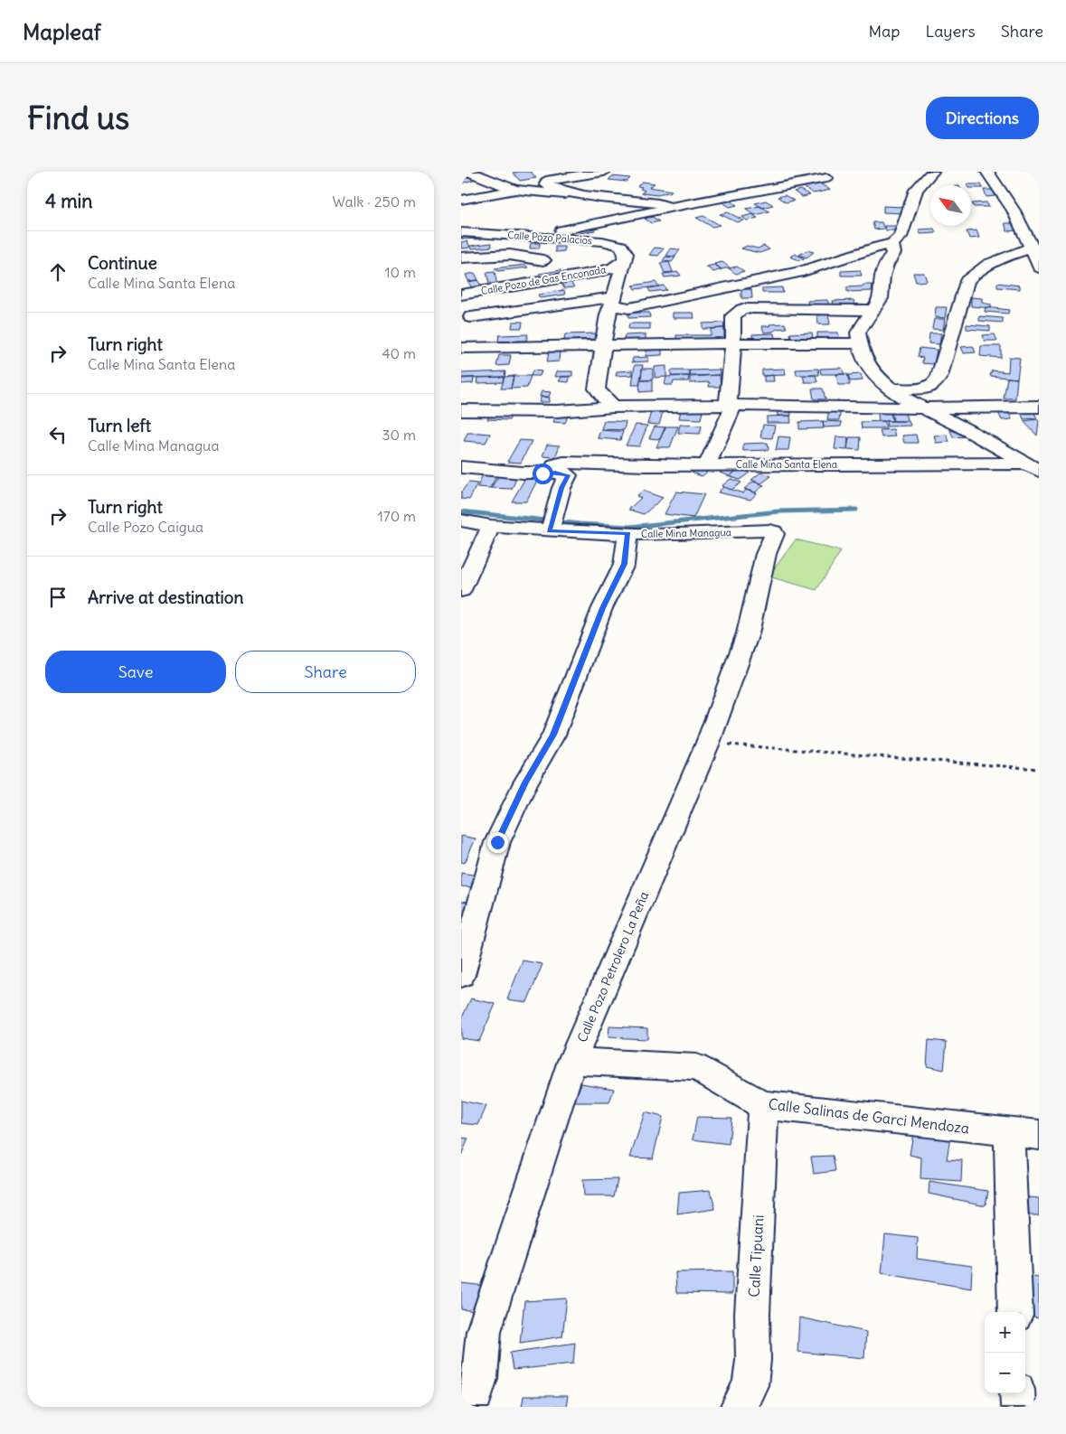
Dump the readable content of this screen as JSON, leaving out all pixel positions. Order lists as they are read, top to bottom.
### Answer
{
  "streets": {
    "street": [
      "Calle Pozo Palacios",
      "Calle Pozo de Gas Enconada",
      "Calle Mina Santa Elena",
      "Calle Mina Managua",
      "Calle Pozo Petrolero La Peña",
      "Calle Salinas de Garci Mendoza",
      "Calle Tipuani"
    ]
  },
  "crossings": [
    ["Calle Pozo Palacios", "Calle Pozo de Gas Enconada"],
    ["Calle Mina Managua", "Calle Pozo Petrolero La Peña"],
    ["Calle Pozo Petrolero La Peña", "Calle Salinas de Garci Mendoza"],
    ["Calle Salinas de Garci Mendoza", "Calle Tipuani"]
  ],
  "north": "top left",
  "page": {
    "header": "Mapleaf",
    "nav": ["Map", "Layers", "Share"],
    "buttons": [
      "Directions",
      ["Save", "Share"]
    ],
    "title": "Find us",
    "heading": ["4 min", "Walk · 250 m"],
    "list": [
      ["Continue", "Calle Mina Santa Elena", "10 m"],
      ["Turn right", "Calle Mina Santa Elena", "40 m"],
      ["Turn left", "Calle Mina Managua", "30 m"],
      ["Turn right", "Calle Pozo Caigua", "170 m"],
      "Arrive at destination"
    ],
    "map_buttons": ["+", "−"]
  }
}
